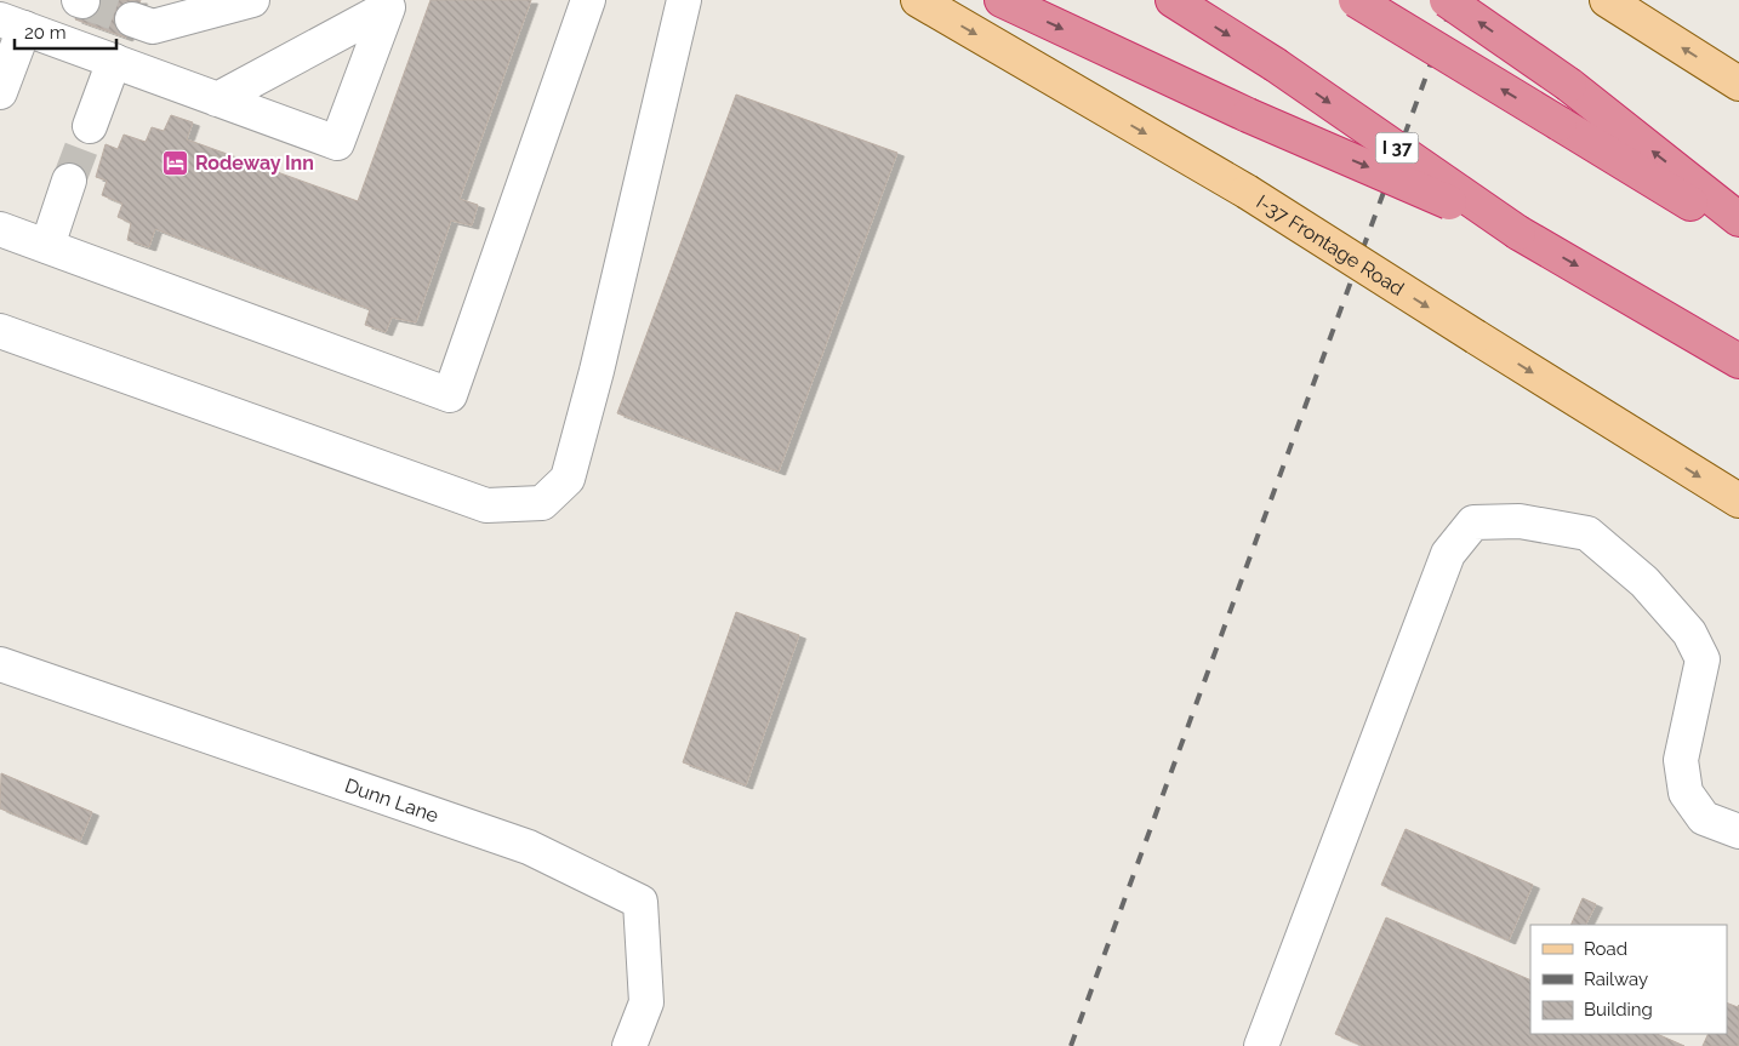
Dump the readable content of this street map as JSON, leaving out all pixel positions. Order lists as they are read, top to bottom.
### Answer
{
  "streets": {
    "highway": ["I 37"],
    "main road": ["I-37 Frontage Road"],
    "street": ["Dunn Lane"]
  },
  "one_way": ["I-37 Frontage Road"],
  "places": {
    "hotel": ["Rodeway Inn"]
  },
  "legend": ["Road", "Railway", "Building"],
  "scale_bar": "20 m"
}
